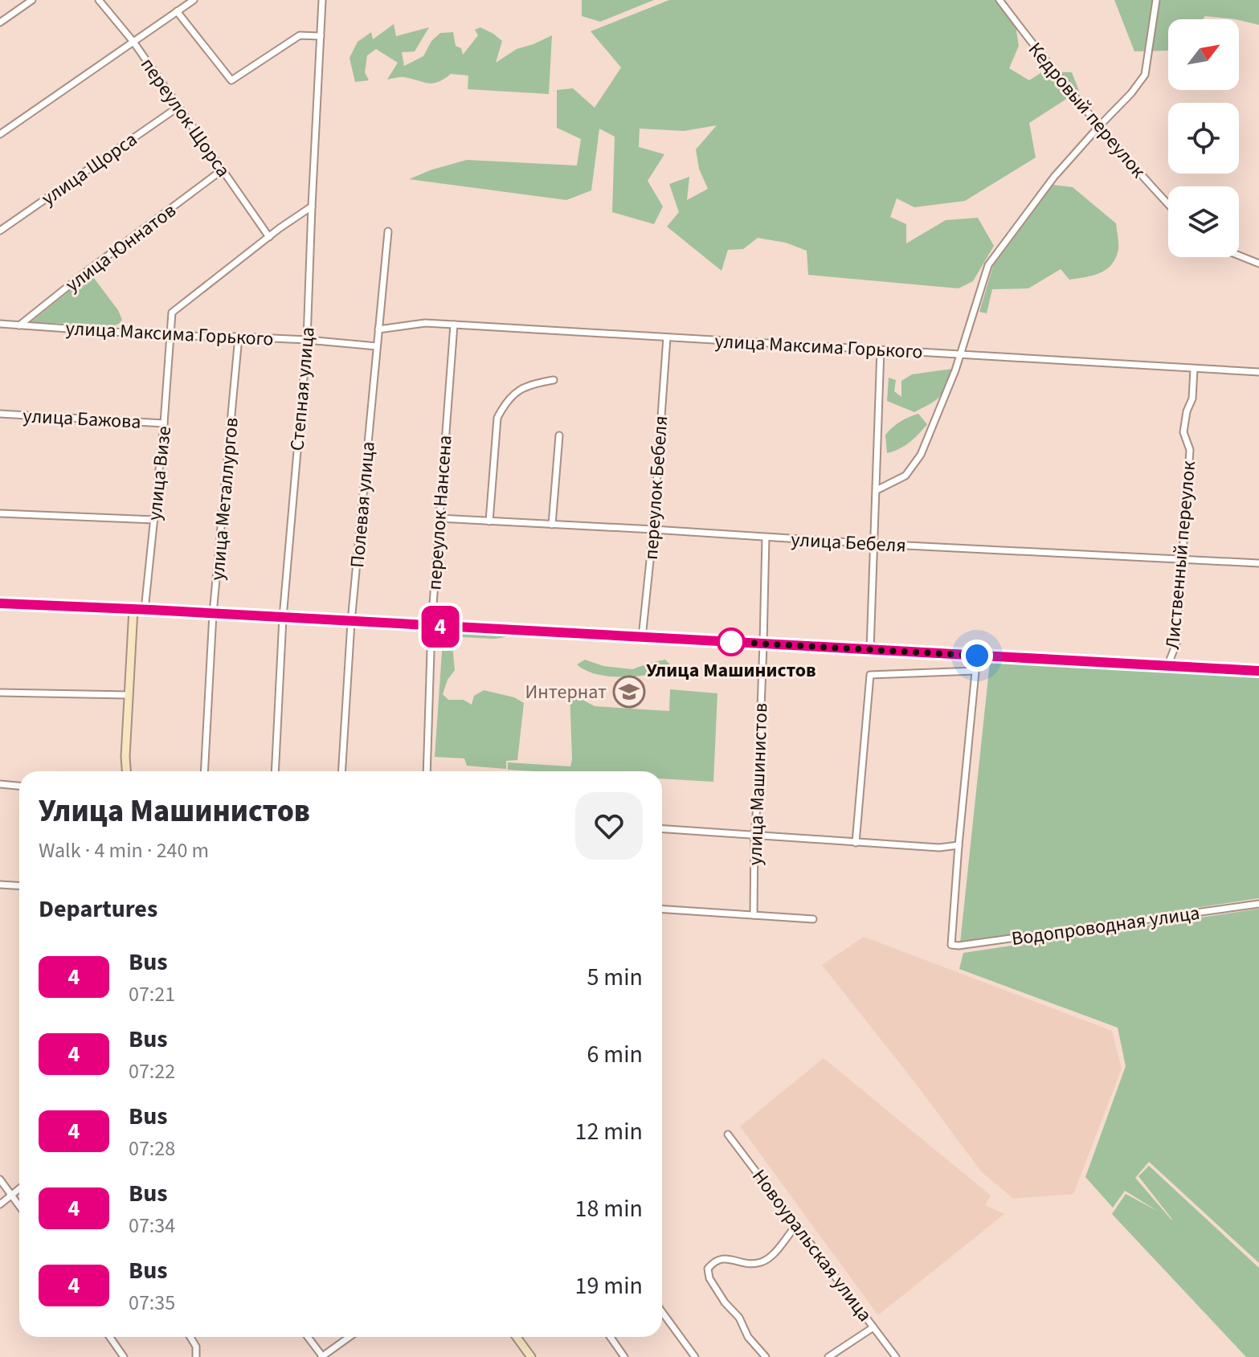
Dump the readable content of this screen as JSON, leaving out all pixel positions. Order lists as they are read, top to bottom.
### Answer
{
  "streets": {
    "street": [
      "Кедровый переулок",
      "переулок Щорса",
      "улица Щорса",
      "улица Юннатов",
      "улица Максима Горького",
      "Степная улица",
      "улица Бажова",
      "улица Визе",
      "переулок Бебеля",
      "улица Металлургов",
      "Полевая улица",
      "переулок Нансена",
      "улица Бебеля",
      "Лиственный переулок",
      "улица Машинистов",
      "Водопроводная улица",
      "Новоуральская улица"
    ]
  },
  "crossings": [
    ["переулок Щорса", "улица Щорса"],
    ["переулок Щорса", "улица Юннатов"],
    ["переулок Щорса", "улица Визе"],
    ["улица Юннатов", "улица Максима Горького"],
    ["улица Максима Горького", "Степная улица"],
    ["улица Максима Горького", "улица Визе"],
    ["улица Максима Горького", "переулок Бебеля"],
    ["улица Максима Горького", "улица Металлургов"],
    ["улица Максима Горького", "Полевая улица"],
    ["улица Максима Горького", "переулок Нансена"],
    ["улица Максима Горького", "Лиственный переулок"],
    ["Степная улица", "улица Визе"],
    ["улица Бажова", "улица Визе"],
    ["переулок Бебеля", "улица Бебеля"],
    ["переулок Нансена", "улица Бебеля"],
    ["улица Бебеля", "Лиственный переулок"],
    ["улица Бебеля", "улица Машинистов"]
  ],
  "places": {
    "other": ["Улица Машинистов"],
    "school or university": ["Интернат"]
  },
  "lines": ["bus line 4"],
  "north": "top right",
  "page": {
    "on_map": "4",
    "heading": [
      ["Улица Машинистов", "Walk · 4 min · 240 m"],
      "Departures"
    ],
    "list": [
      {
        "mark": "4",
        "name": "Bus",
        "note": "07:21",
        "value": "5 min"
      },
      {
        "mark": "4",
        "name": "Bus",
        "note": "07:22",
        "value": "6 min"
      },
      {
        "mark": "4",
        "name": "Bus",
        "note": "07:28",
        "value": "12 min"
      },
      {
        "mark": "4",
        "name": "Bus",
        "note": "07:34",
        "value": "18 min"
      },
      {
        "mark": "4",
        "name": "Bus",
        "note": "07:35",
        "value": "19 min"
      }
    ]
  }
}
